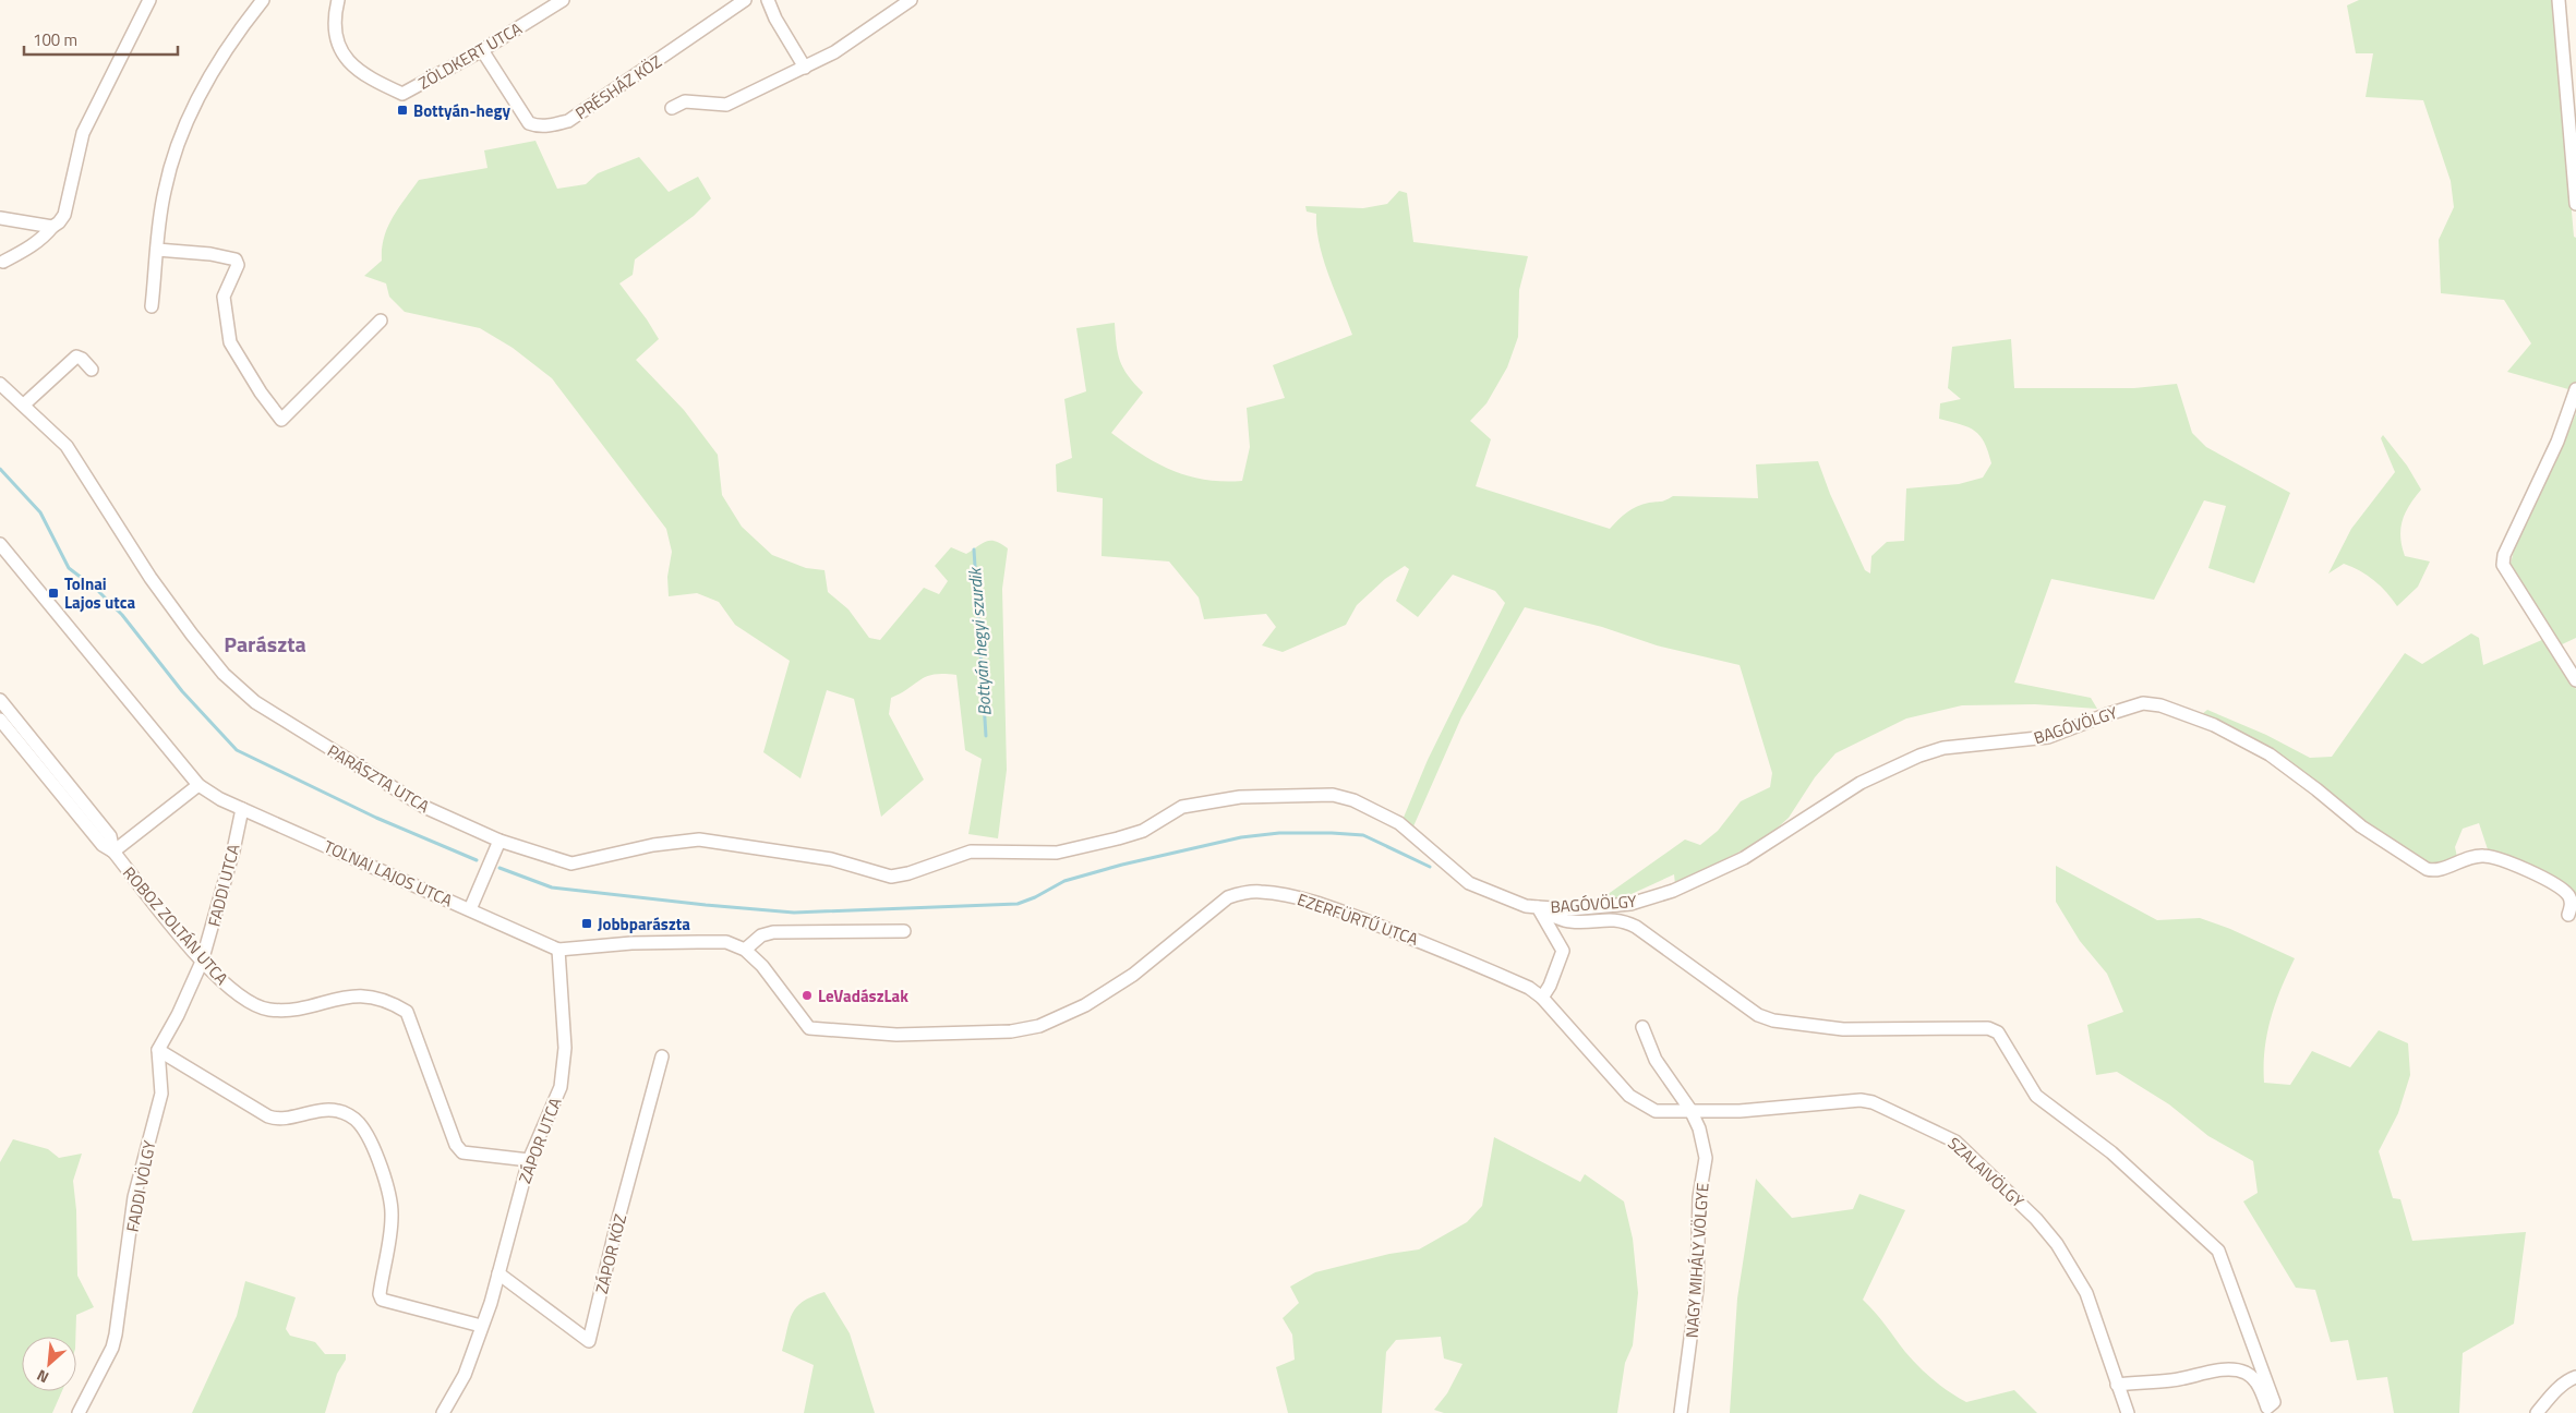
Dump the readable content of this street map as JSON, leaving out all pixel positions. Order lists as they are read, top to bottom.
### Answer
{
  "streets": {
    "street": [
      "ZÖLDKERT UTCA",
      "PRÉSHÁZ KÖZ",
      "BAGÓVÖLGY",
      "PARÁSZTA UTCA",
      "TOLNAI LAJOS UTCA",
      "FADDI UTCA",
      "EZERFÜRTŰ UTCA",
      "ROBOZ ZOLTÁN UTCA",
      "ZÁPOR UTCA",
      "SZALAIVÖLGY",
      "FADDI VÖLGY",
      "ZÁPOR KÖZ",
      "NAGY MIHÁLY VÖLGYE"
    ]
  },
  "crossings": [
    ["ZÖLDKERT UTCA", "PRÉSHÁZ KÖZ"],
    ["BAGÓVÖLGY", "PARÁSZTA UTCA"],
    ["TOLNAI LAJOS UTCA", "FADDI UTCA"],
    ["TOLNAI LAJOS UTCA", "EZERFÜRTŰ UTCA"],
    ["TOLNAI LAJOS UTCA", "ZÁPOR UTCA"],
    ["FADDI UTCA", "ROBOZ ZOLTÁN UTCA"],
    ["EZERFÜRTŰ UTCA", "SZALAIVÖLGY"],
    ["EZERFÜRTŰ UTCA", "NAGY MIHÁLY VÖLGYE"],
    ["ROBOZ ZOLTÁN UTCA", "ZÁPOR UTCA"],
    ["ZÁPOR UTCA", "ZÁPOR KÖZ"],
    ["SZALAIVÖLGY", "NAGY MIHÁLY VÖLGYE"]
  ],
  "districts": ["Parászta"],
  "water": ["Bottyán hegyi szurdik"],
  "places": {
    "transit": ["Bottyán-hegy", "Tolnai Lajos utca", "Jobbparászta"],
    "other": ["LeVadászLak"]
  },
  "scale_bar": "100 m",
  "north": "bottom left"
}
